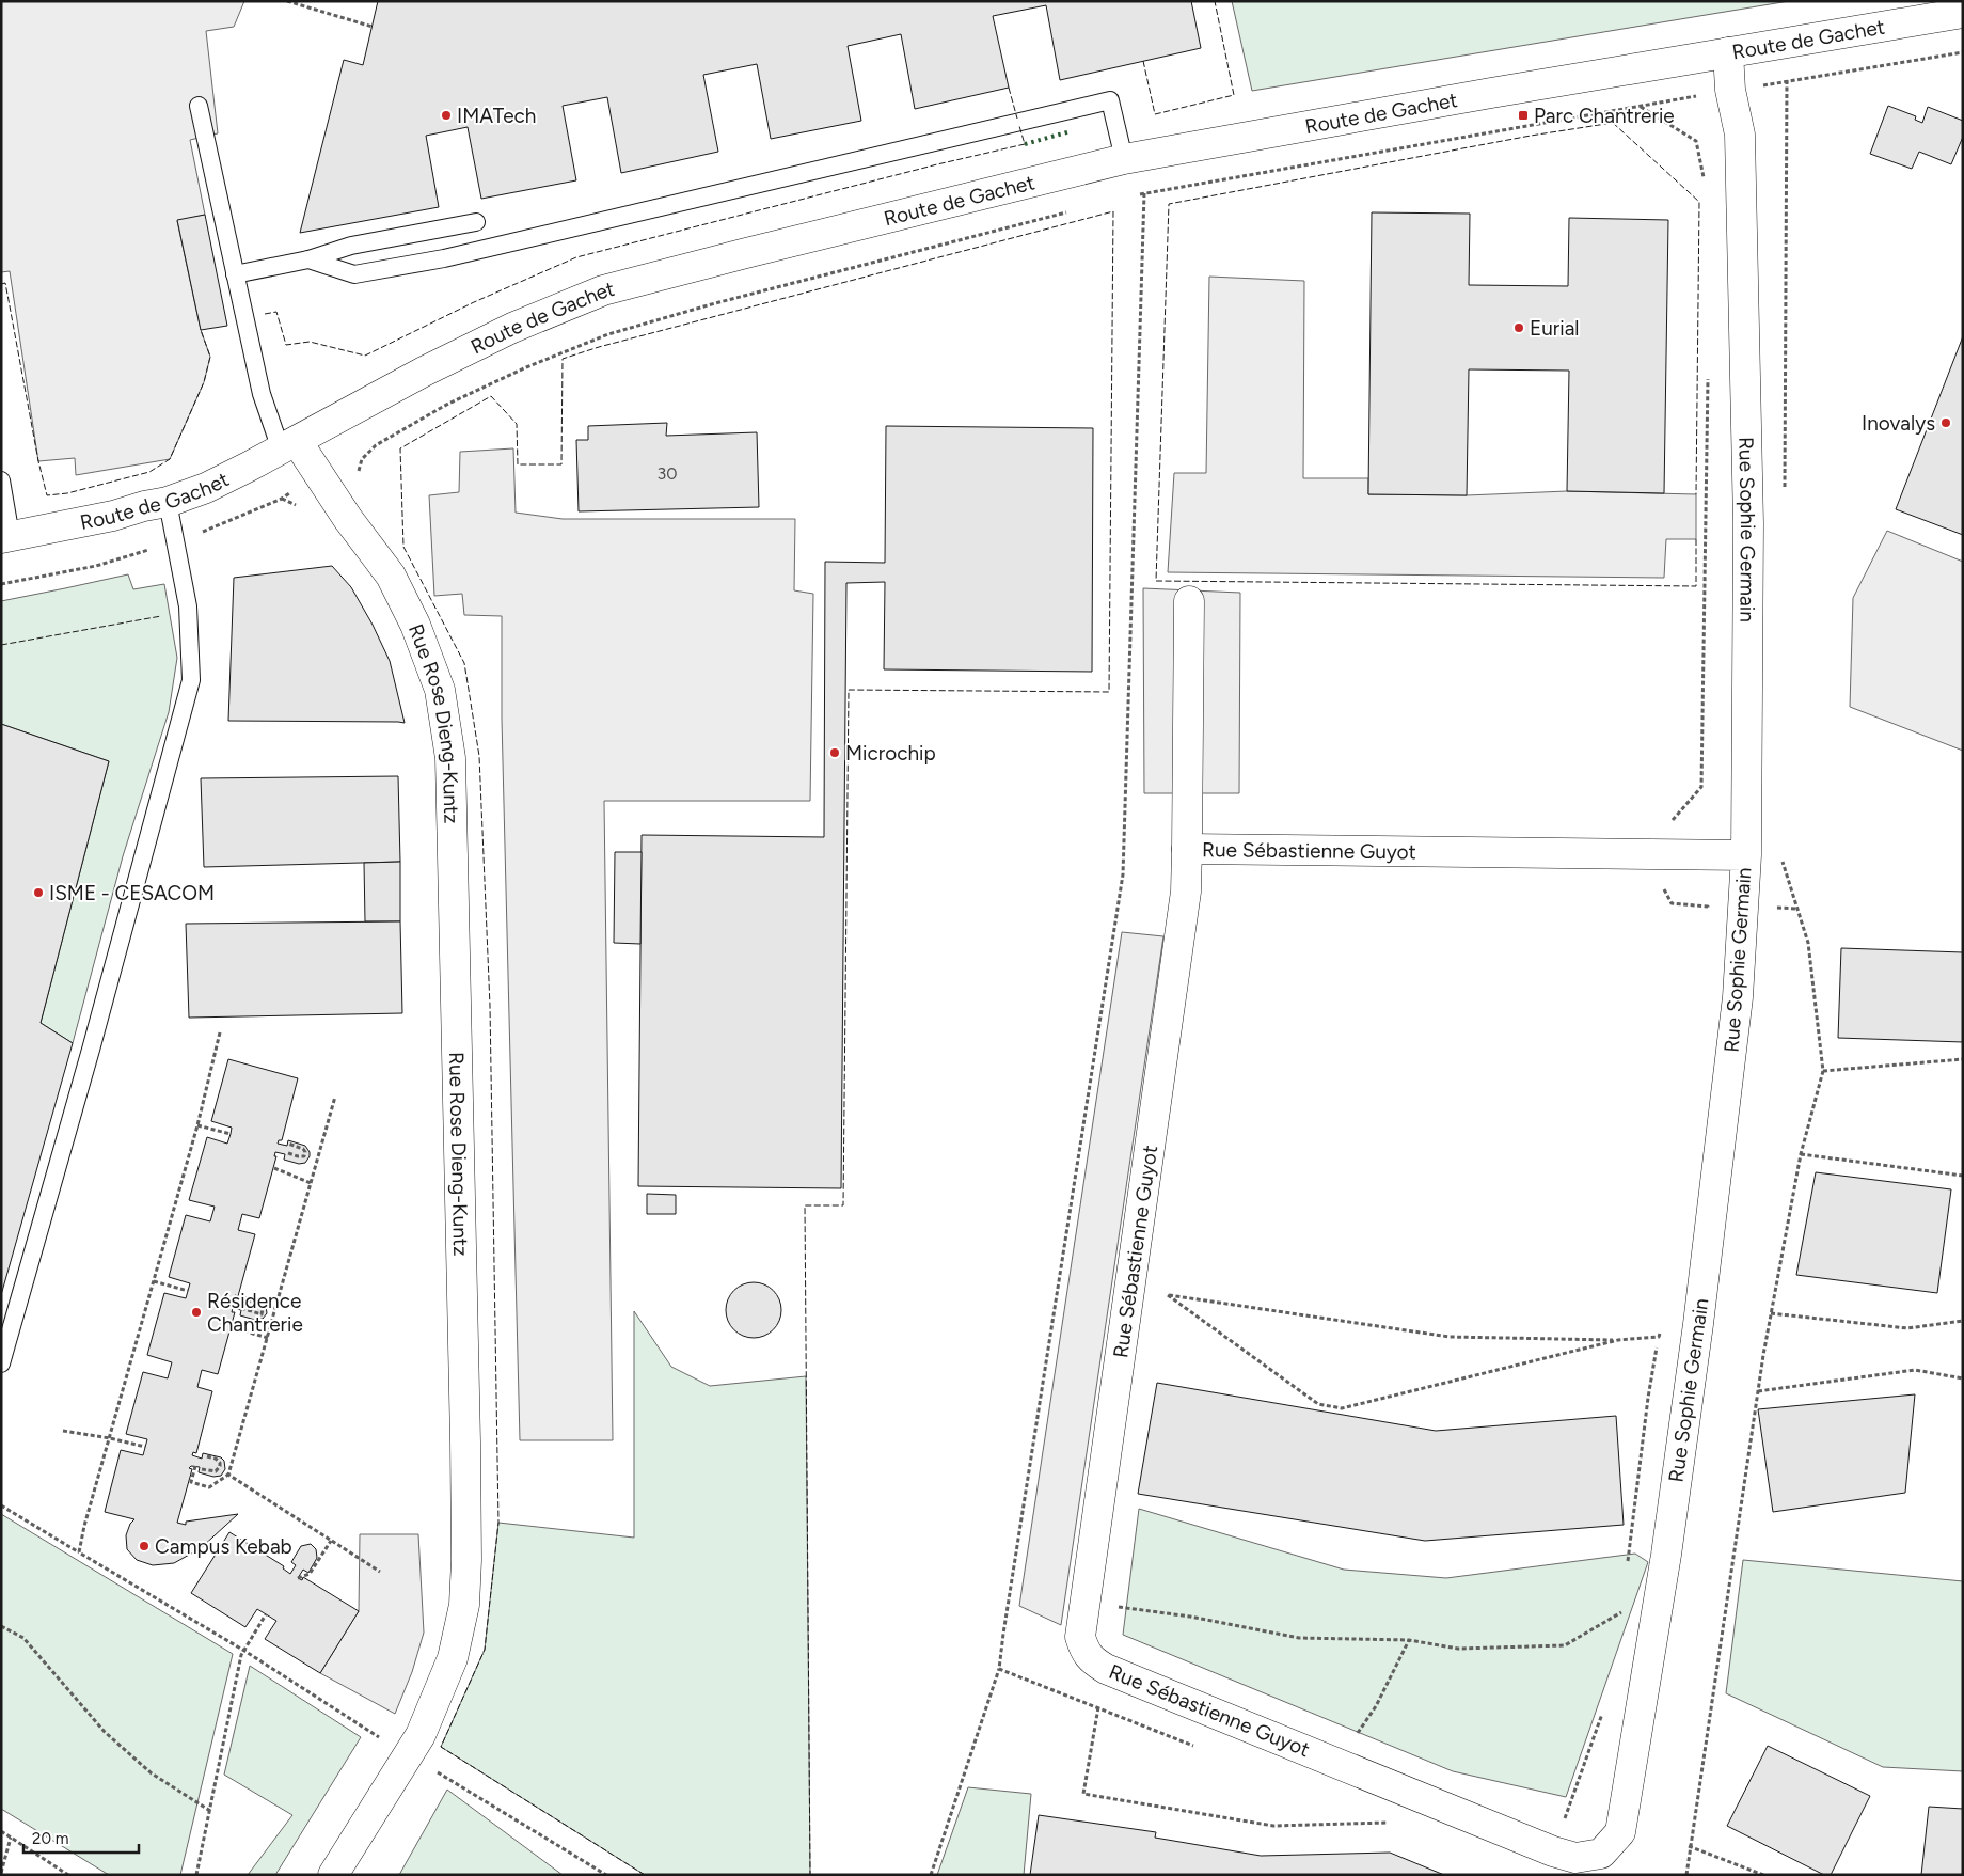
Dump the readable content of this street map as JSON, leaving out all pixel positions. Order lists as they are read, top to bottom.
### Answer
{
  "streets": {
    "street": [
      "Route de Gachet",
      "Rue Sophie Germain",
      "Rue Rose Dieng-Kuntz",
      "Rue Sébastienne Guyot"
    ]
  },
  "crossings": [
    ["Route de Gachet", "Rue Sophie Germain"],
    ["Route de Gachet", "Rue Rose Dieng-Kuntz"],
    ["Rue Sophie Germain", "Rue Sébastienne Guyot"]
  ],
  "places": {
    "other": [
      "IMATech",
      "Eurial",
      "Inovalys",
      "Microchip",
      "ISME - CESACOM",
      "Résidence Chantrerie",
      "Campus Kebab"
    ],
    "transit": ["Parc Chantrerie"]
  },
  "house_numbers": ["30"],
  "scale_bar": "20 m"
}
